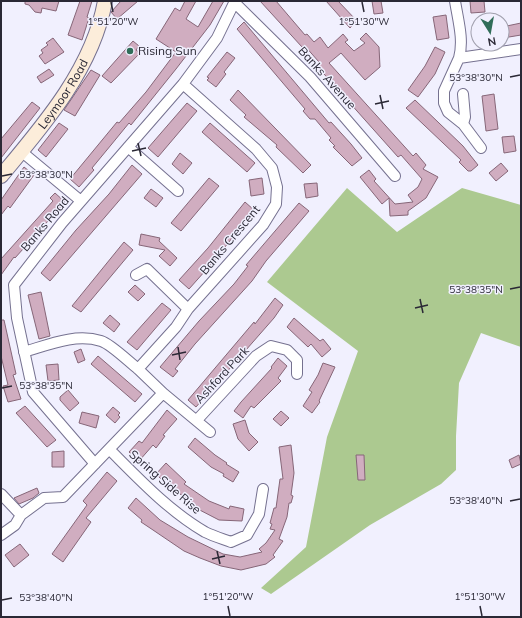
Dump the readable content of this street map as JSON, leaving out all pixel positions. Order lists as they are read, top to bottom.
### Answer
{
  "streets": {
    "street": [
      "Banks Avenue",
      "Leymoor Road",
      "Banks Road",
      "Banks Crescent",
      "Ashford Park",
      "Spring Side Rise"
    ]
  },
  "crossings": [
    ["Banks Avenue", "Banks Road"],
    ["Banks Road", "Banks Crescent"],
    ["Banks Road", "Ashford Park"],
    ["Banks Crescent", "Ashford Park"]
  ],
  "places": ["Rising Sun"],
  "north": "bottom",
  "coordinates": [
    "1°51'20\"W",
    "1°51'30\"W",
    "53°38'30\"N",
    "53°38'35\"N",
    "53°38'40\"N"
  ]
}
